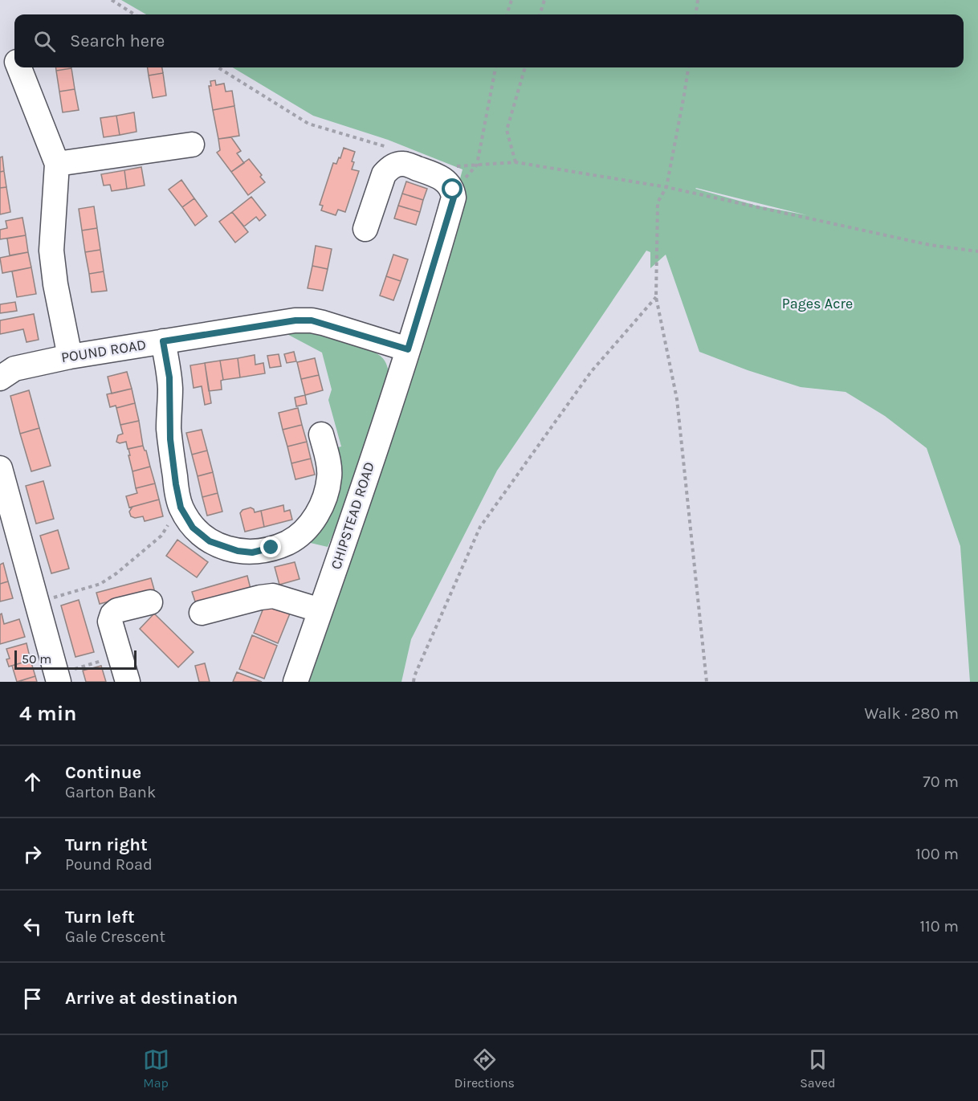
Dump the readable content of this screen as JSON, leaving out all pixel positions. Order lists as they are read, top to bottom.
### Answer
{
  "streets": {
    "street": ["POUND ROAD", "CHIPSTEAD ROAD"]
  },
  "crossings": [
    ["POUND ROAD", "CHIPSTEAD ROAD"]
  ],
  "parks": ["Pages Acre"],
  "scale_bar": "50 m",
  "page": {
    "search": "Search here",
    "scale": "50 m",
    "heading": ["4 min", "Walk · 280 m"],
    "list": [
      ["Continue", "Garton Bank", "70 m"],
      ["Turn right", "Pound Road", "100 m"],
      ["Turn left", "Gale Crescent", "110 m"],
      "Arrive at destination"
    ],
    "nav": ["Map", "Directions", "Saved"]
  }
}
